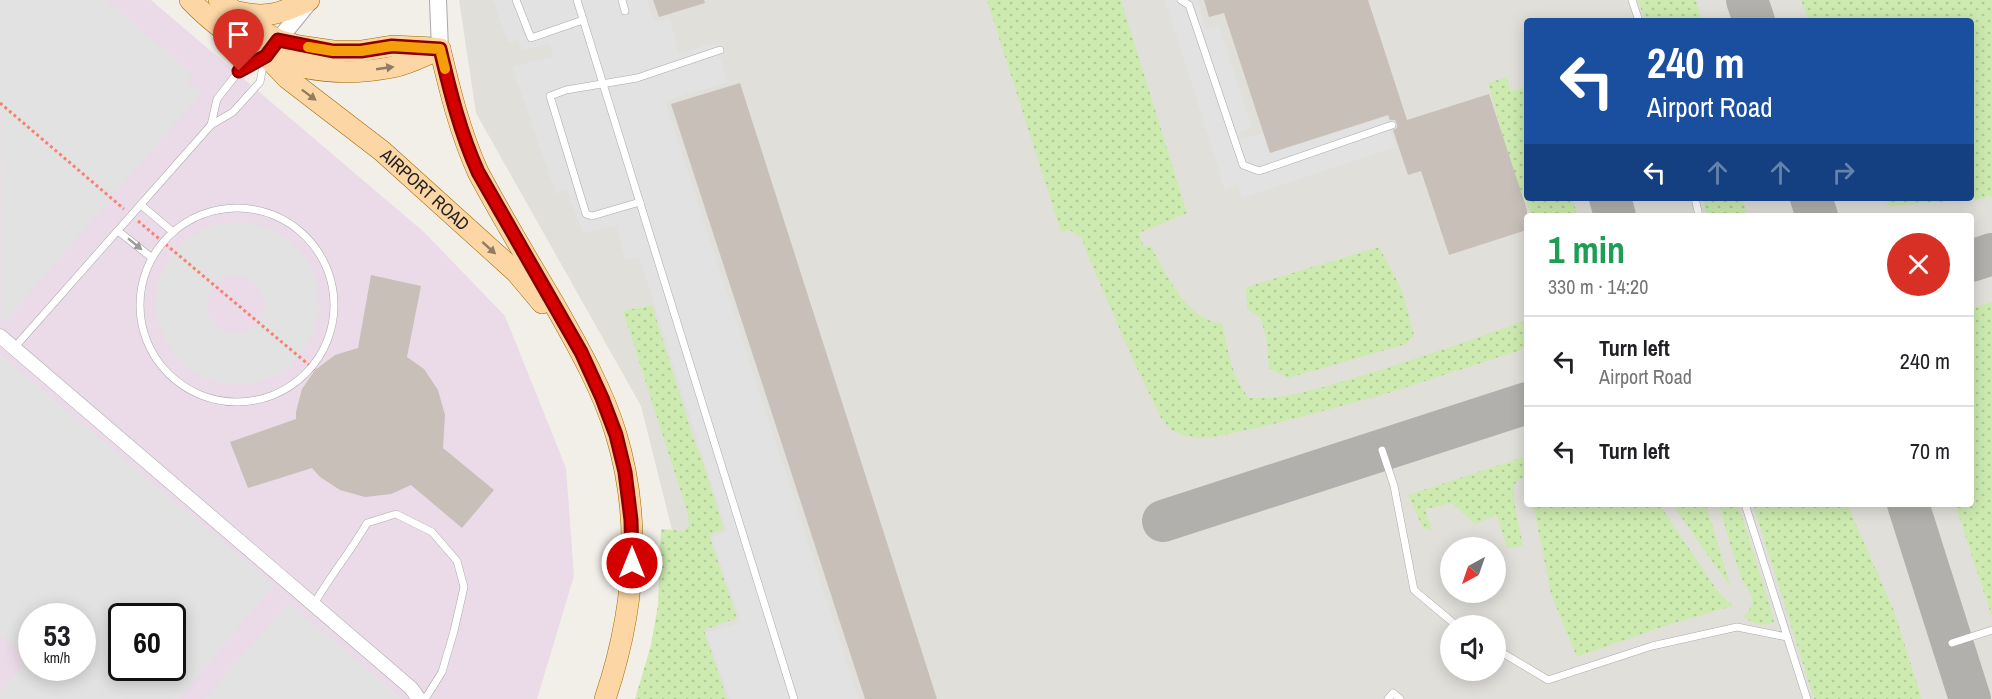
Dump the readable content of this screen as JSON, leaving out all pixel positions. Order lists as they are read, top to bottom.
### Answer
{
  "streets": {
    "main road": ["AIRPORT ROAD"]
  },
  "north": "bottom left",
  "page": {
    "turn": ["240 m", "Airport Road"],
    "heading": ["1 min", "330 m · 14:20"],
    "list": [
      {
        "name": "Turn left",
        "note": "Airport Road",
        "value": "240 m"
      },
      {
        "name": "Turn left",
        "value": "70 m"
      }
    ],
    "speed": "53 km/h",
    "limit": "60"
  }
}
